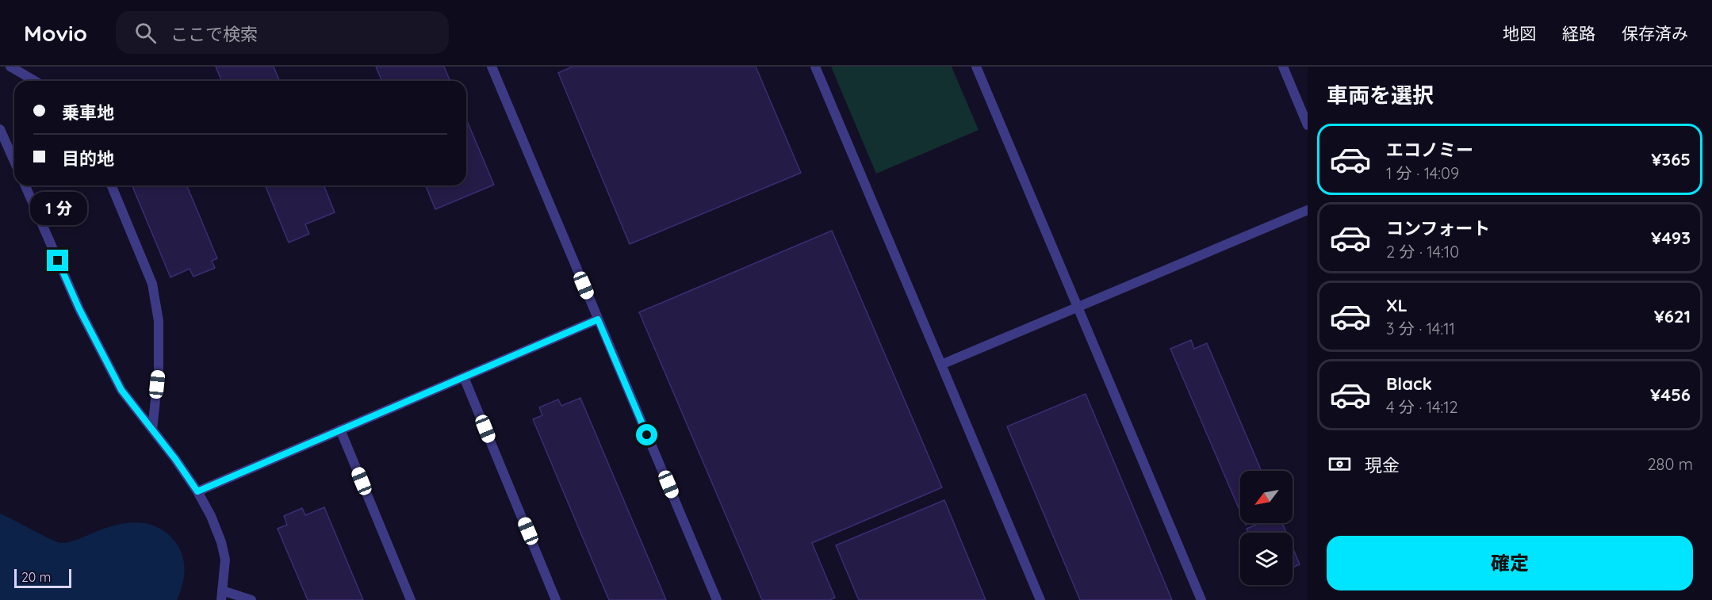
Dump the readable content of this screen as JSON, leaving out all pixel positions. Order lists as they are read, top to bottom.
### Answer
{
  "scale_bar": "20 m",
  "north": "bottom left",
  "page": {
    "header": "Movio",
    "search": "ここで検索",
    "nav": ["地図", "経路", "保存済み"],
    "heading": "車両を選択",
    "banner": ["乗車地", "目的地"],
    "list": [
      {
        "name": "エコノミー",
        "note": "1 分 · 14:09",
        "value": "¥365"
      },
      {
        "name": "コンフォート",
        "note": "2 分 · 14:10",
        "value": "¥493"
      },
      {
        "name": "XL",
        "note": "3 分 · 14:11",
        "value": "¥621"
      },
      {
        "name": "Black",
        "note": "4 分 · 14:12",
        "value": "¥456"
      }
    ],
    "bubble": "1 分",
    "pay": ["現金", "280 m"],
    "buttons": "確定",
    "scale": "20 m"
  }
}
